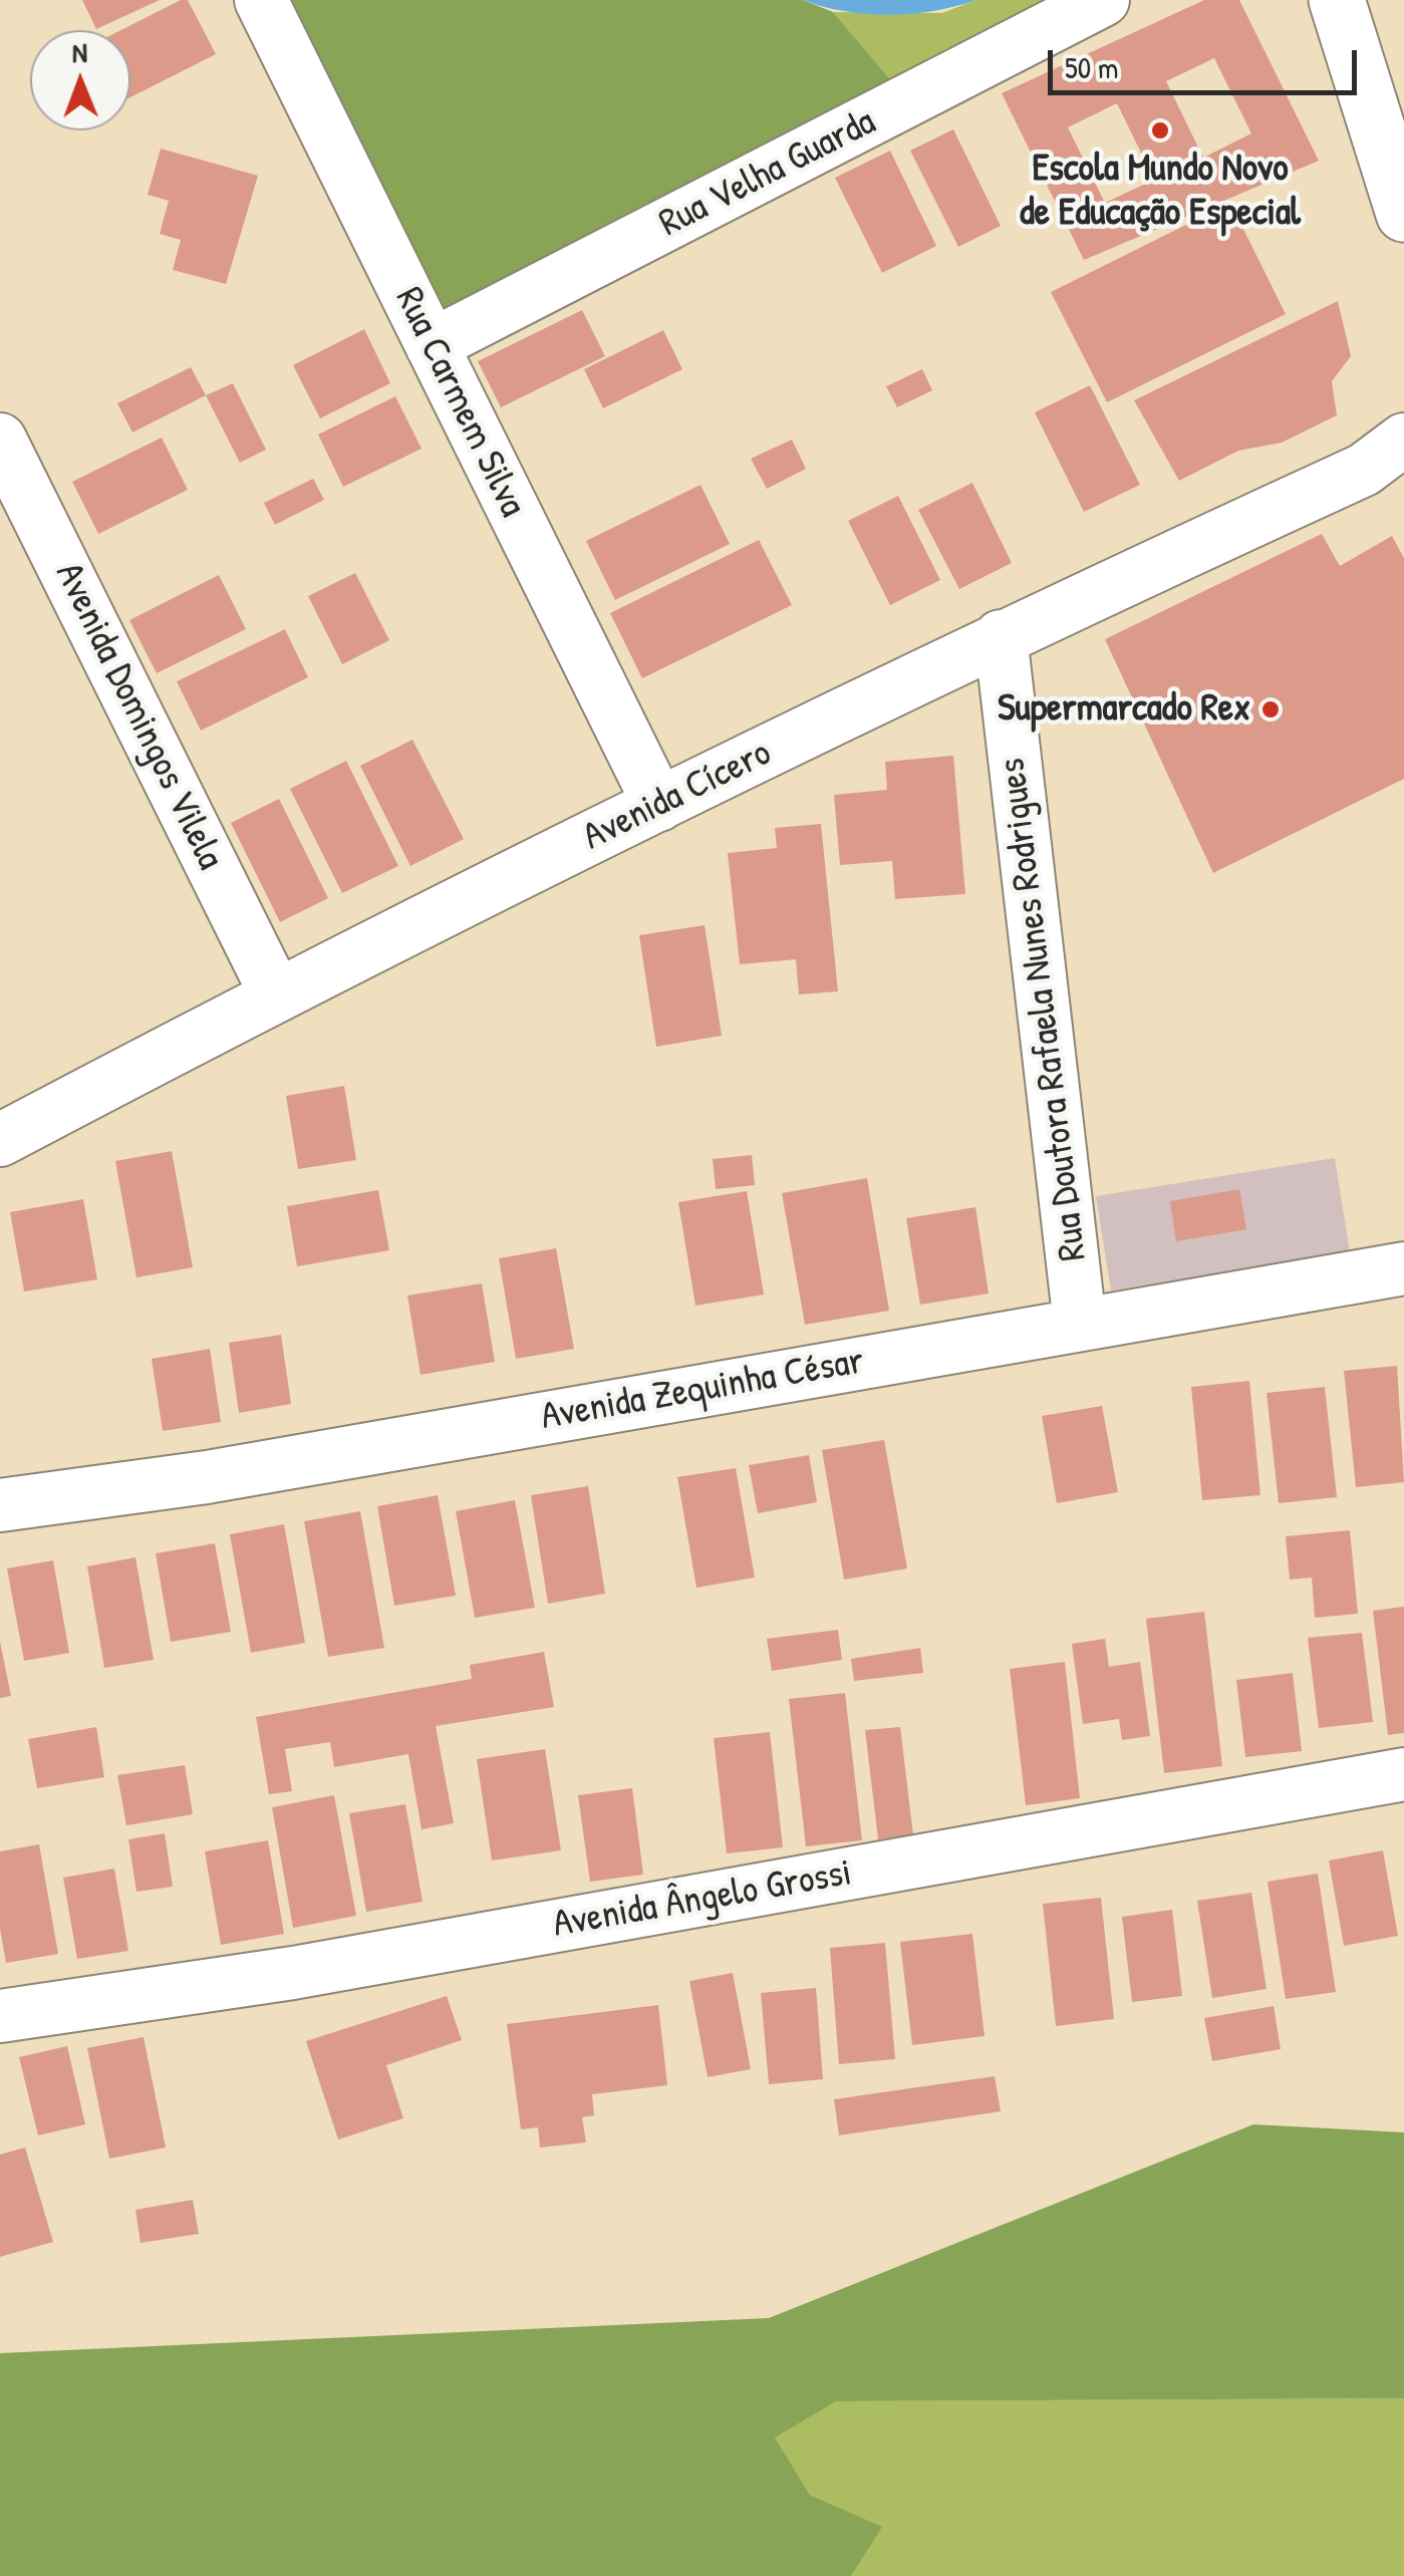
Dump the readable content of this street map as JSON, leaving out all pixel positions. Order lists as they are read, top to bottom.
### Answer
{
  "streets": {
    "street": [
      "Rua Velha Guarda",
      "Rua Carmem Silva",
      "Avenida Domingos Vilela",
      "Avenida Cícero",
      "Rua Doutora Rafaela Nunes Rodrigues",
      "Avenida Zequinha César",
      "Avenida Ângelo Grossi"
    ]
  },
  "crossings": [
    ["Rua Velha Guarda", "Rua Carmem Silva"],
    ["Rua Carmem Silva", "Avenida Cícero"],
    ["Avenida Domingos Vilela", "Avenida Cícero"],
    ["Avenida Cícero", "Rua Doutora Rafaela Nunes Rodrigues"],
    ["Rua Doutora Rafaela Nunes Rodrigues", "Avenida Zequinha César"]
  ],
  "places": ["Escola Mundo Novo de Educação Especial", "Supermarcado Rex"],
  "scale_bar": "50 m",
  "north": "top"
}
